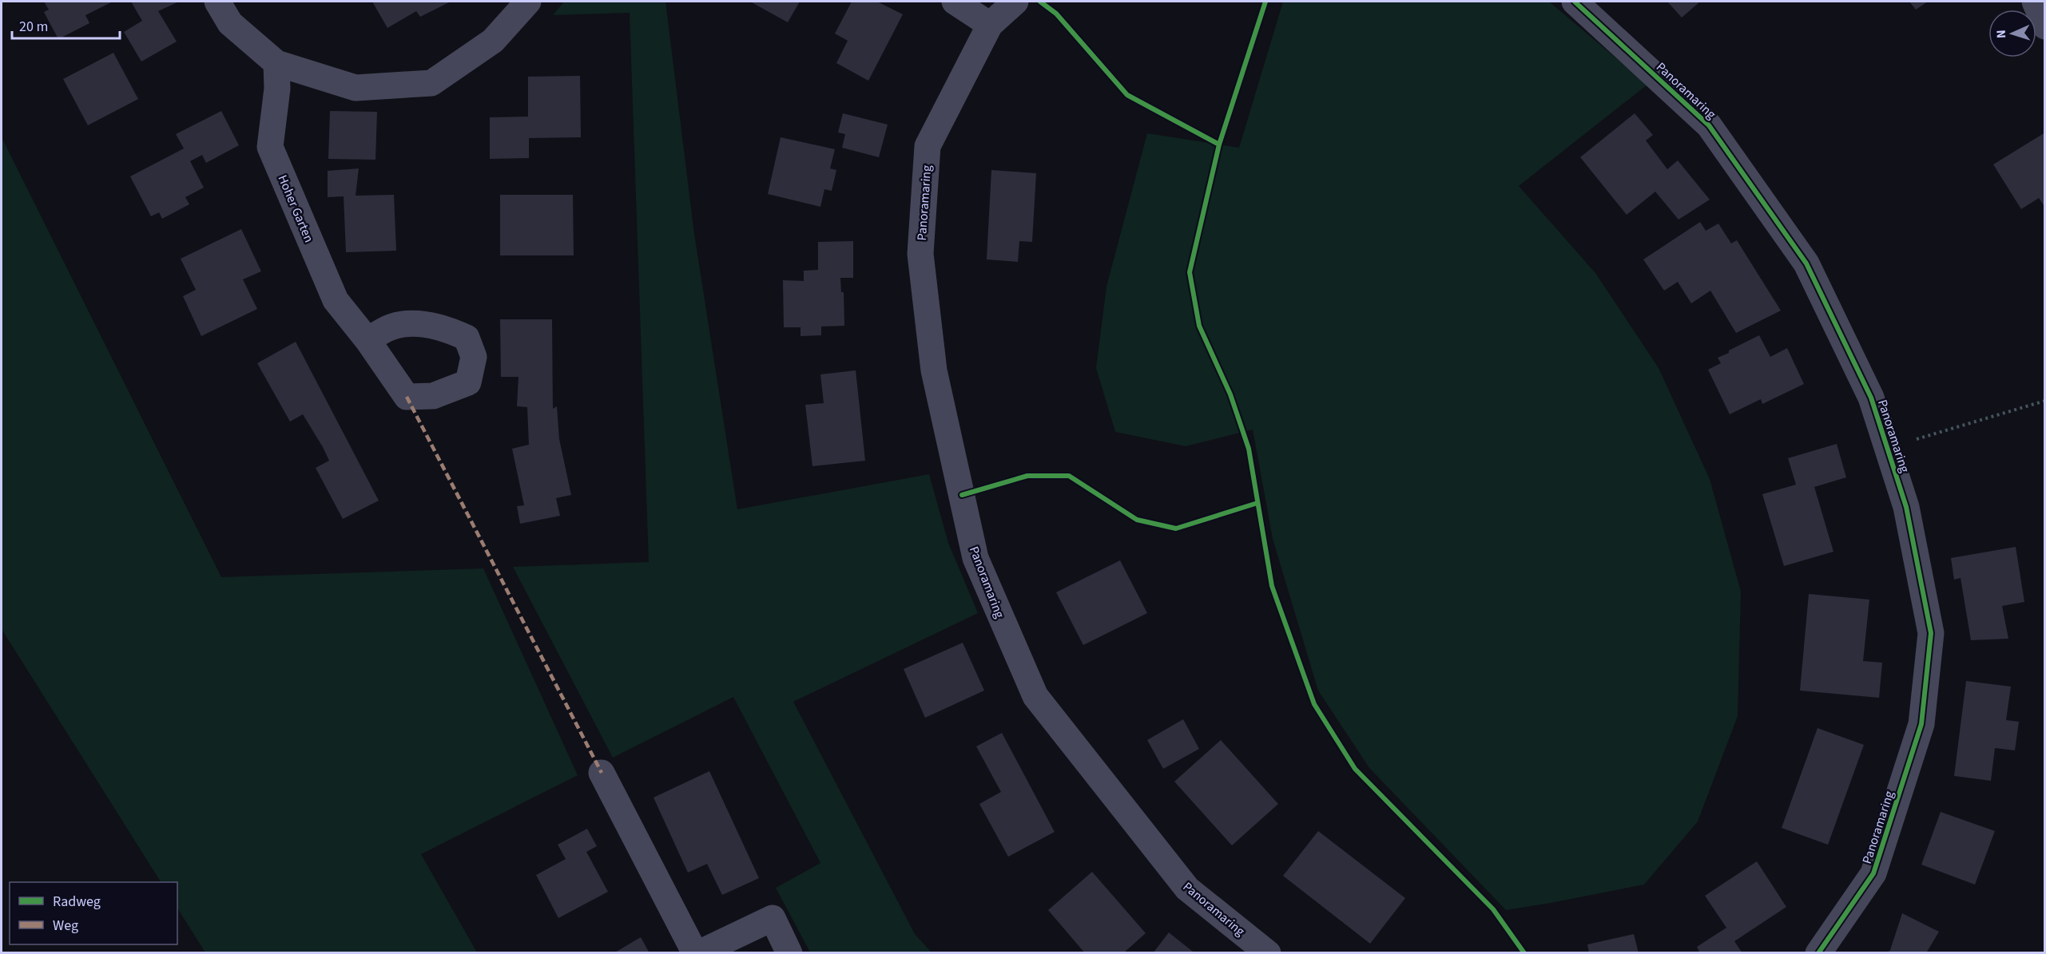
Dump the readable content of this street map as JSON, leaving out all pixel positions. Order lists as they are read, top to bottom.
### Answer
{
  "streets": {
    "street": ["Panoramaring", "Hoher Garten"]
  },
  "legend": ["Radweg", "Weg"],
  "scale_bar": "20 m",
  "north": "left"
}
